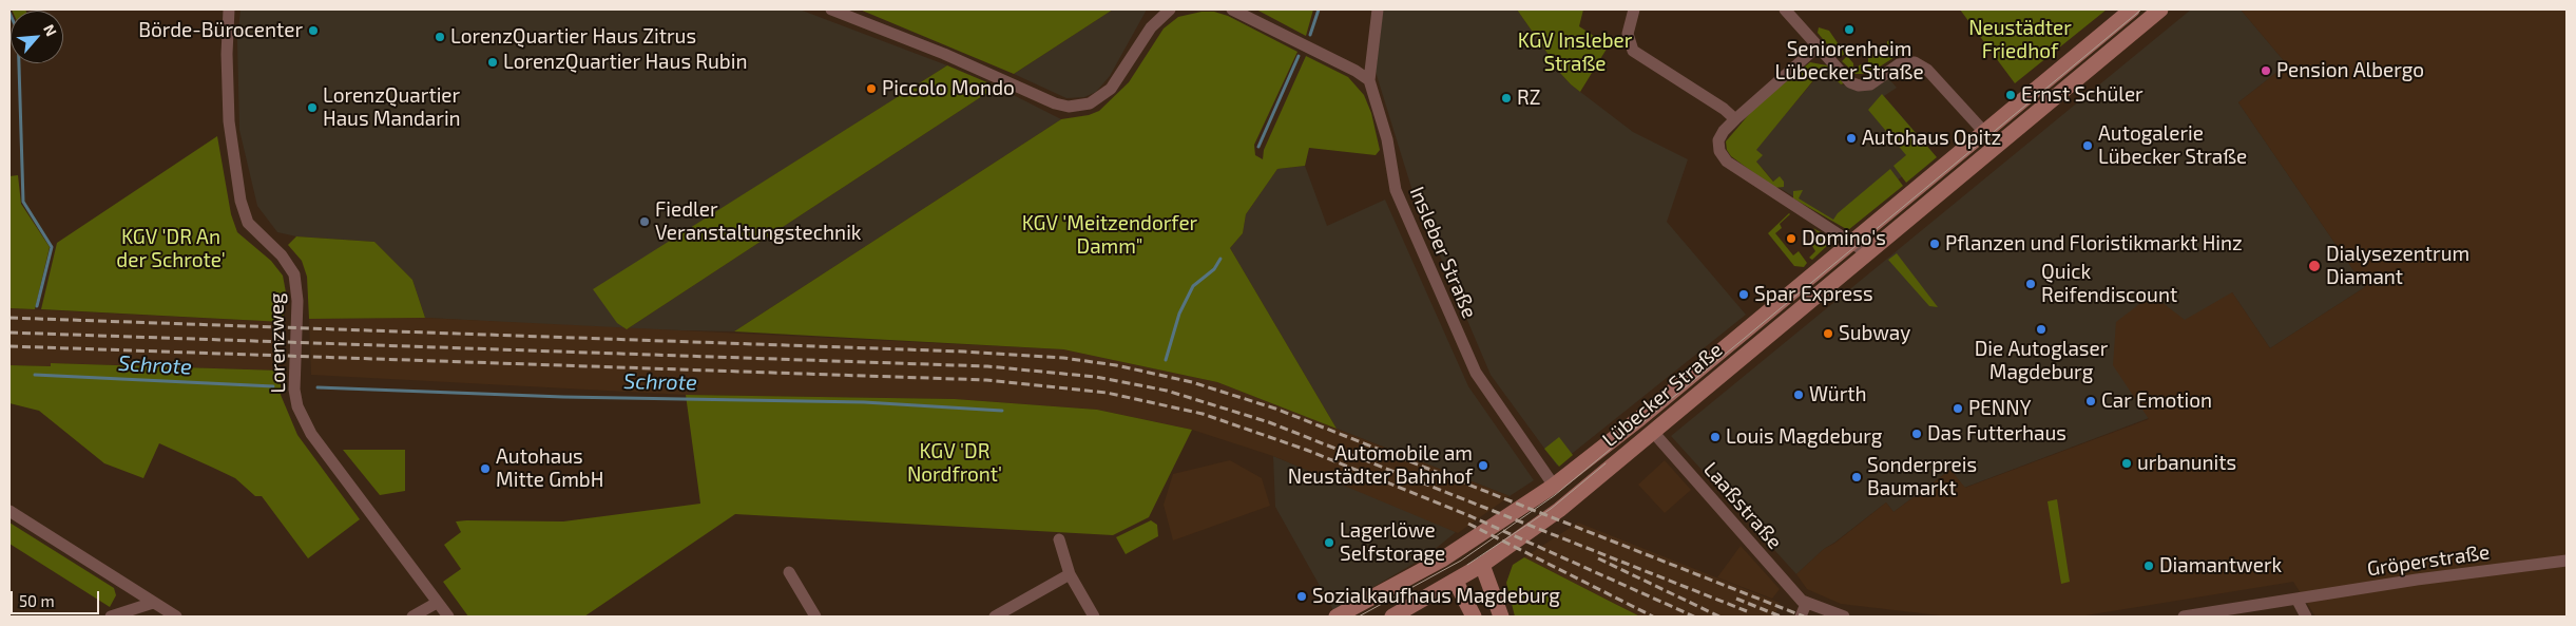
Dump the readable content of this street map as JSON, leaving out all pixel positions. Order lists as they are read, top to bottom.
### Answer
{
  "streets": {
    "main road": ["Lübecker Straße"],
    "street": [
      "Insleber Straße",
      "Lorenzweg",
      "Laaßstraße",
      "Gröperstraße"
    ]
  },
  "crossings": [
    ["Insleber Straße", "Lübecker Straße"],
    ["Lübecker Straße", "Laaßstraße"]
  ],
  "water": ["Schrote"],
  "parks": [
    "Neustädter Friedhof",
    "KGV Insleber Straße",
    "KGV 'Meitzendorfer Damm\"",
    "KGV 'DR An der Schrote'",
    "KGV 'DR Nordfront'"
  ],
  "places": [
    "Seniorenheim Lübecker Straße",
    "Börde-Bürocenter",
    "LorenzQuartier Haus Zitrus",
    "LorenzQuartier Haus Rubin",
    "Pension Albergo",
    "Piccolo Mondo",
    "Ernst Schüler",
    "RZ",
    "LorenzQuartier Haus Mandarin",
    "Autohaus Opitz",
    "Autogalerie Lübecker Straße",
    "Fiedler Veranstaltungstechnik",
    "Domino's",
    "Pflanzen und Floristikmarkt Hinz",
    "Dialysezentrum Diamant",
    "Quick Reifendiscount",
    "Spar Express",
    "Die Autoglaser Magdeburg",
    "Subway",
    "Würth",
    "Car Emotion",
    "PENNY",
    "Das Futterhaus",
    "Louis Magdeburg",
    "urbanunits",
    "Automobile am Neustädter Bahnhof",
    "Autohaus Mitte GmbH",
    "Sonderpreis Baumarkt",
    "Lagerlöwe Selfstorage",
    "Diamantwerk",
    "Sozialkaufhaus Magdeburg"
  ],
  "scale_bar": "50 m",
  "north": "top right"
}
